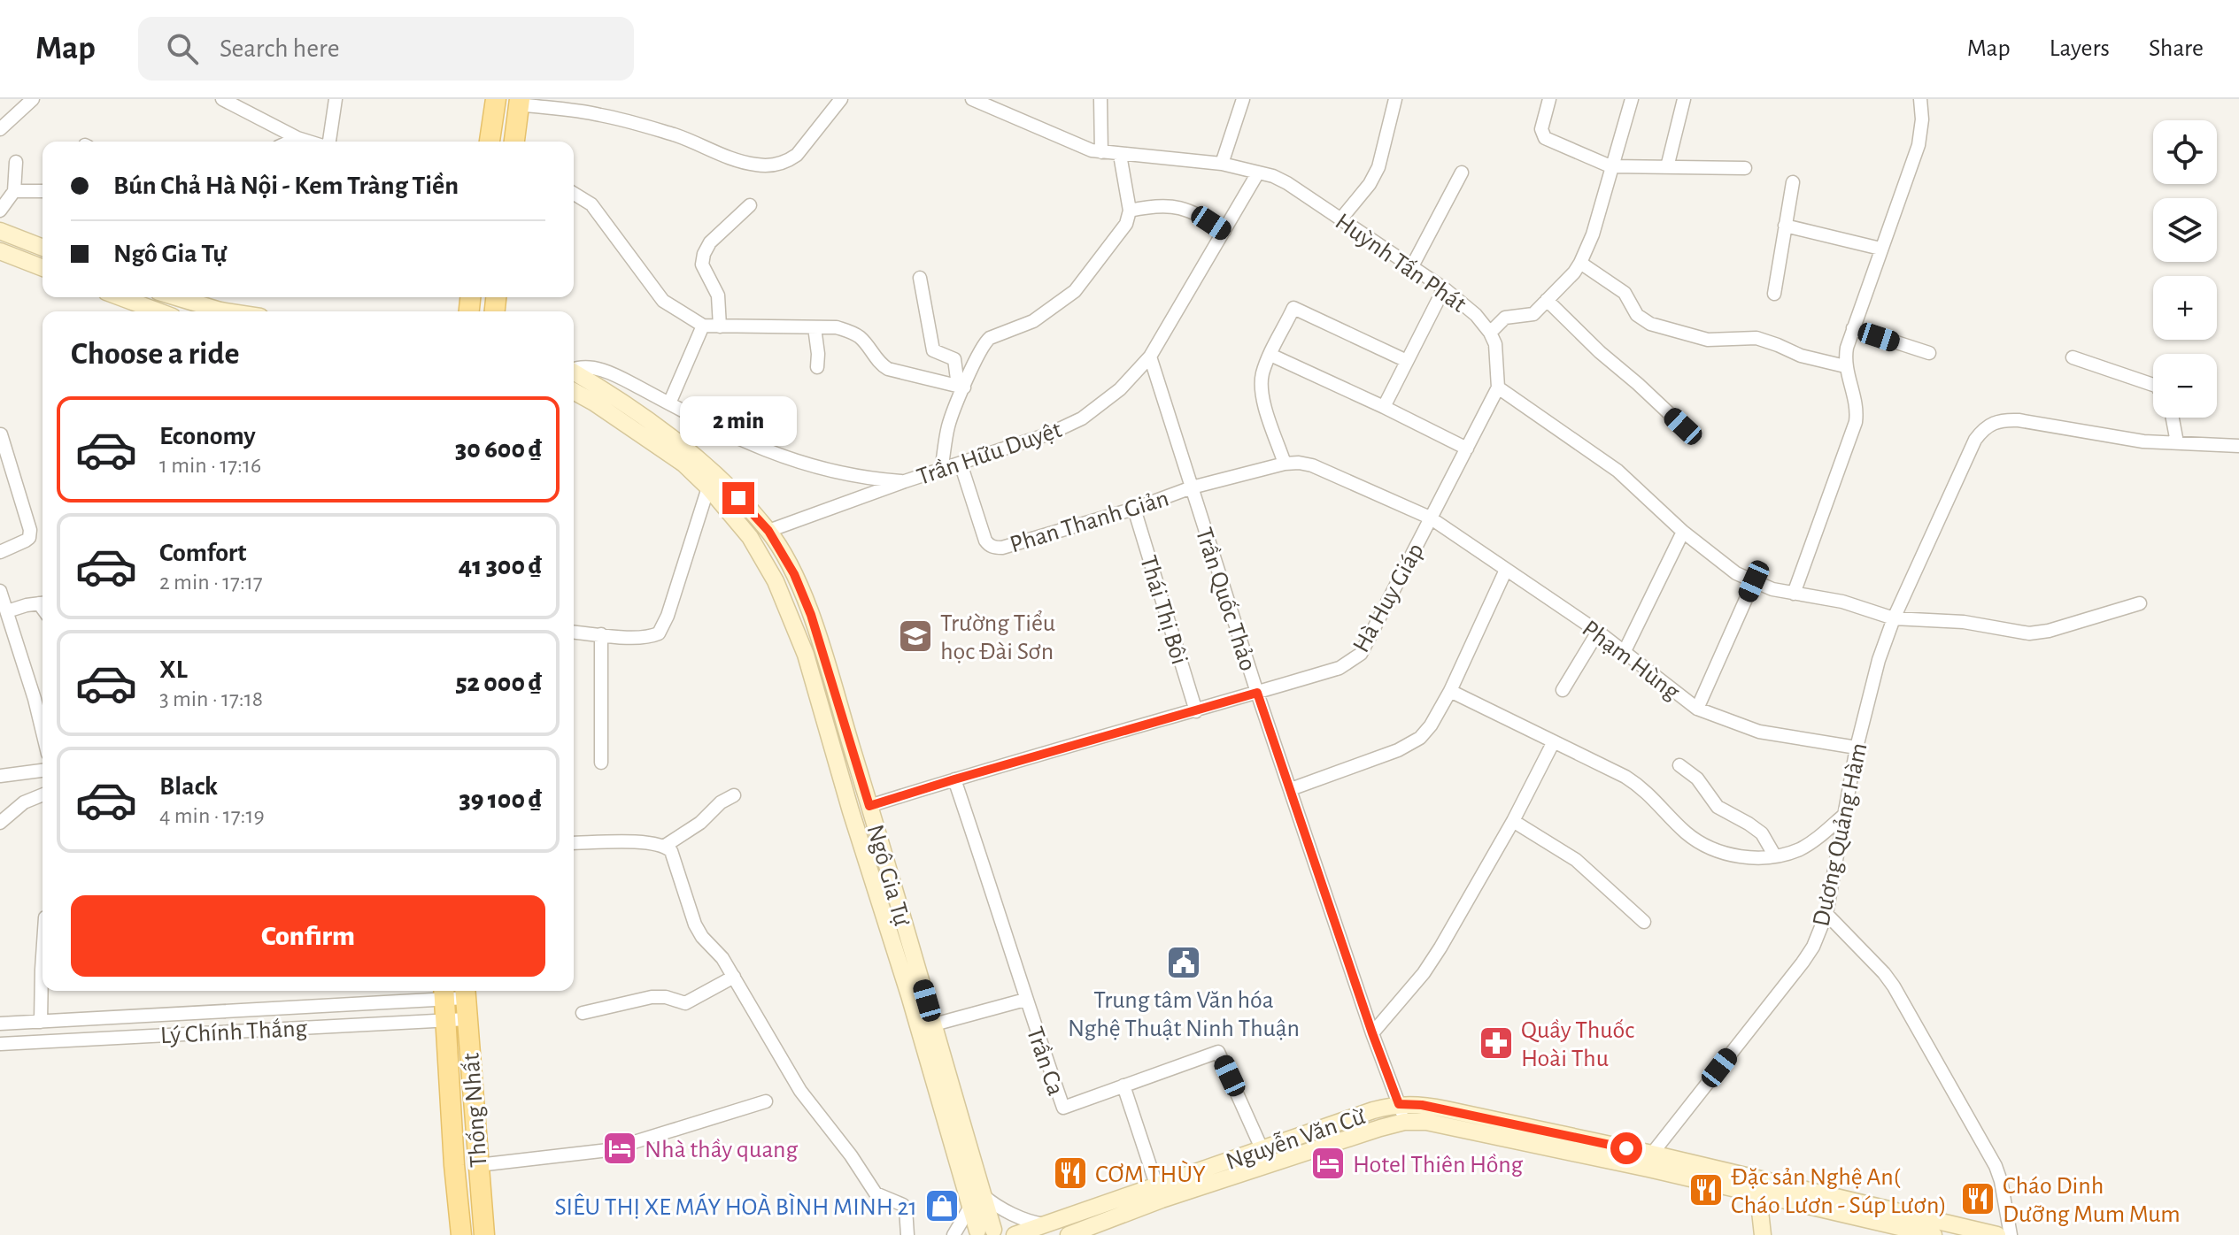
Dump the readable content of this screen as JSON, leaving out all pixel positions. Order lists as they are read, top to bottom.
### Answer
{
  "streets": {
    "main road": ["Ngô Gia Tự", "Thống Nhất", "Nguyễn Văn Cừ"],
    "street": [
      "Huỳnh Tấn Phát",
      "Trần Hữu Duyệt",
      "Phan Thanh Giản",
      "Hà Huy Giáp",
      "Trần Quốc Thảo",
      "Thái Thị Bôi",
      "Phạm Hùng",
      "Dương Quảng Hàm",
      "Lý Chính Thắng",
      "Trần Ca"
    ]
  },
  "crossings": [
    ["Huỳnh Tấn Phát", "Trần Hữu Duyệt"],
    ["Huỳnh Tấn Phát", "Hà Huy Giáp"],
    ["Trần Hữu Duyệt", "Phan Thanh Giản"],
    ["Trần Hữu Duyệt", "Trần Quốc Thảo"],
    ["Trần Hữu Duyệt", "Ngô Gia Tự"],
    ["Phan Thanh Giản", "Trần Quốc Thảo"],
    ["Phan Thanh Giản", "Thái Thị Bôi"],
    ["Phan Thanh Giản", "Phạm Hùng"],
    ["Hà Huy Giáp", "Trần Quốc Thảo"],
    ["Hà Huy Giáp", "Thái Thị Bôi"],
    ["Hà Huy Giáp", "Phạm Hùng"],
    ["Hà Huy Giáp", "Ngô Gia Tự"],
    ["Hà Huy Giáp", "Trần Ca"],
    ["Trần Quốc Thảo", "Nguyễn Văn Cừ"],
    ["Phạm Hùng", "Dương Quảng Hàm"],
    ["Dương Quảng Hàm", "Nguyễn Văn Cừ"],
    ["Lý Chính Thắng", "Thống Nhất"],
    ["Trần Ca", "Nguyễn Văn Cừ"]
  ],
  "places": {
    "school or university": ["Trường Tiểu học Đài Sơn"],
    "public building": ["Trung tâm Văn hóa Nghệ Thuật Ninh Thuận"],
    "pharmacy": ["Quầy Thuốc Hoài Thu"],
    "hotel": ["Nhà thầy quang", "Hotel Thiên Hồng"],
    "restaurant": ["CƠM THÙY", "Đặc sản Nghệ An( Cháo Lươn - Súp Lươn)", "Cháo Dinh Dưỡng Mum Mum"],
    "shop": ["SIÊU THỊ XE MÁY HOÀ BÌNH MINH 21"]
  },
  "page": {
    "header": "Map",
    "search": "Search here",
    "nav": ["Map", "Layers", "Share"],
    "map_buttons": ["+", "−"],
    "banner": ["Bún Chả Hà Nội - Kem Tràng Tiền", "Ngô Gia Tự"],
    "heading": "Choose a ride",
    "bubble": "2 min",
    "list": [
      {
        "name": "Economy",
        "note": "1 min · 17:16",
        "value": "30 600 ₫"
      },
      {
        "name": "Comfort",
        "note": "2 min · 17:17",
        "value": "41 300 ₫"
      },
      {
        "name": "XL",
        "note": "3 min · 17:18",
        "value": "52 000 ₫"
      },
      {
        "name": "Black",
        "note": "4 min · 17:19",
        "value": "39 100 ₫"
      }
    ],
    "buttons": "Confirm"
  }
}
